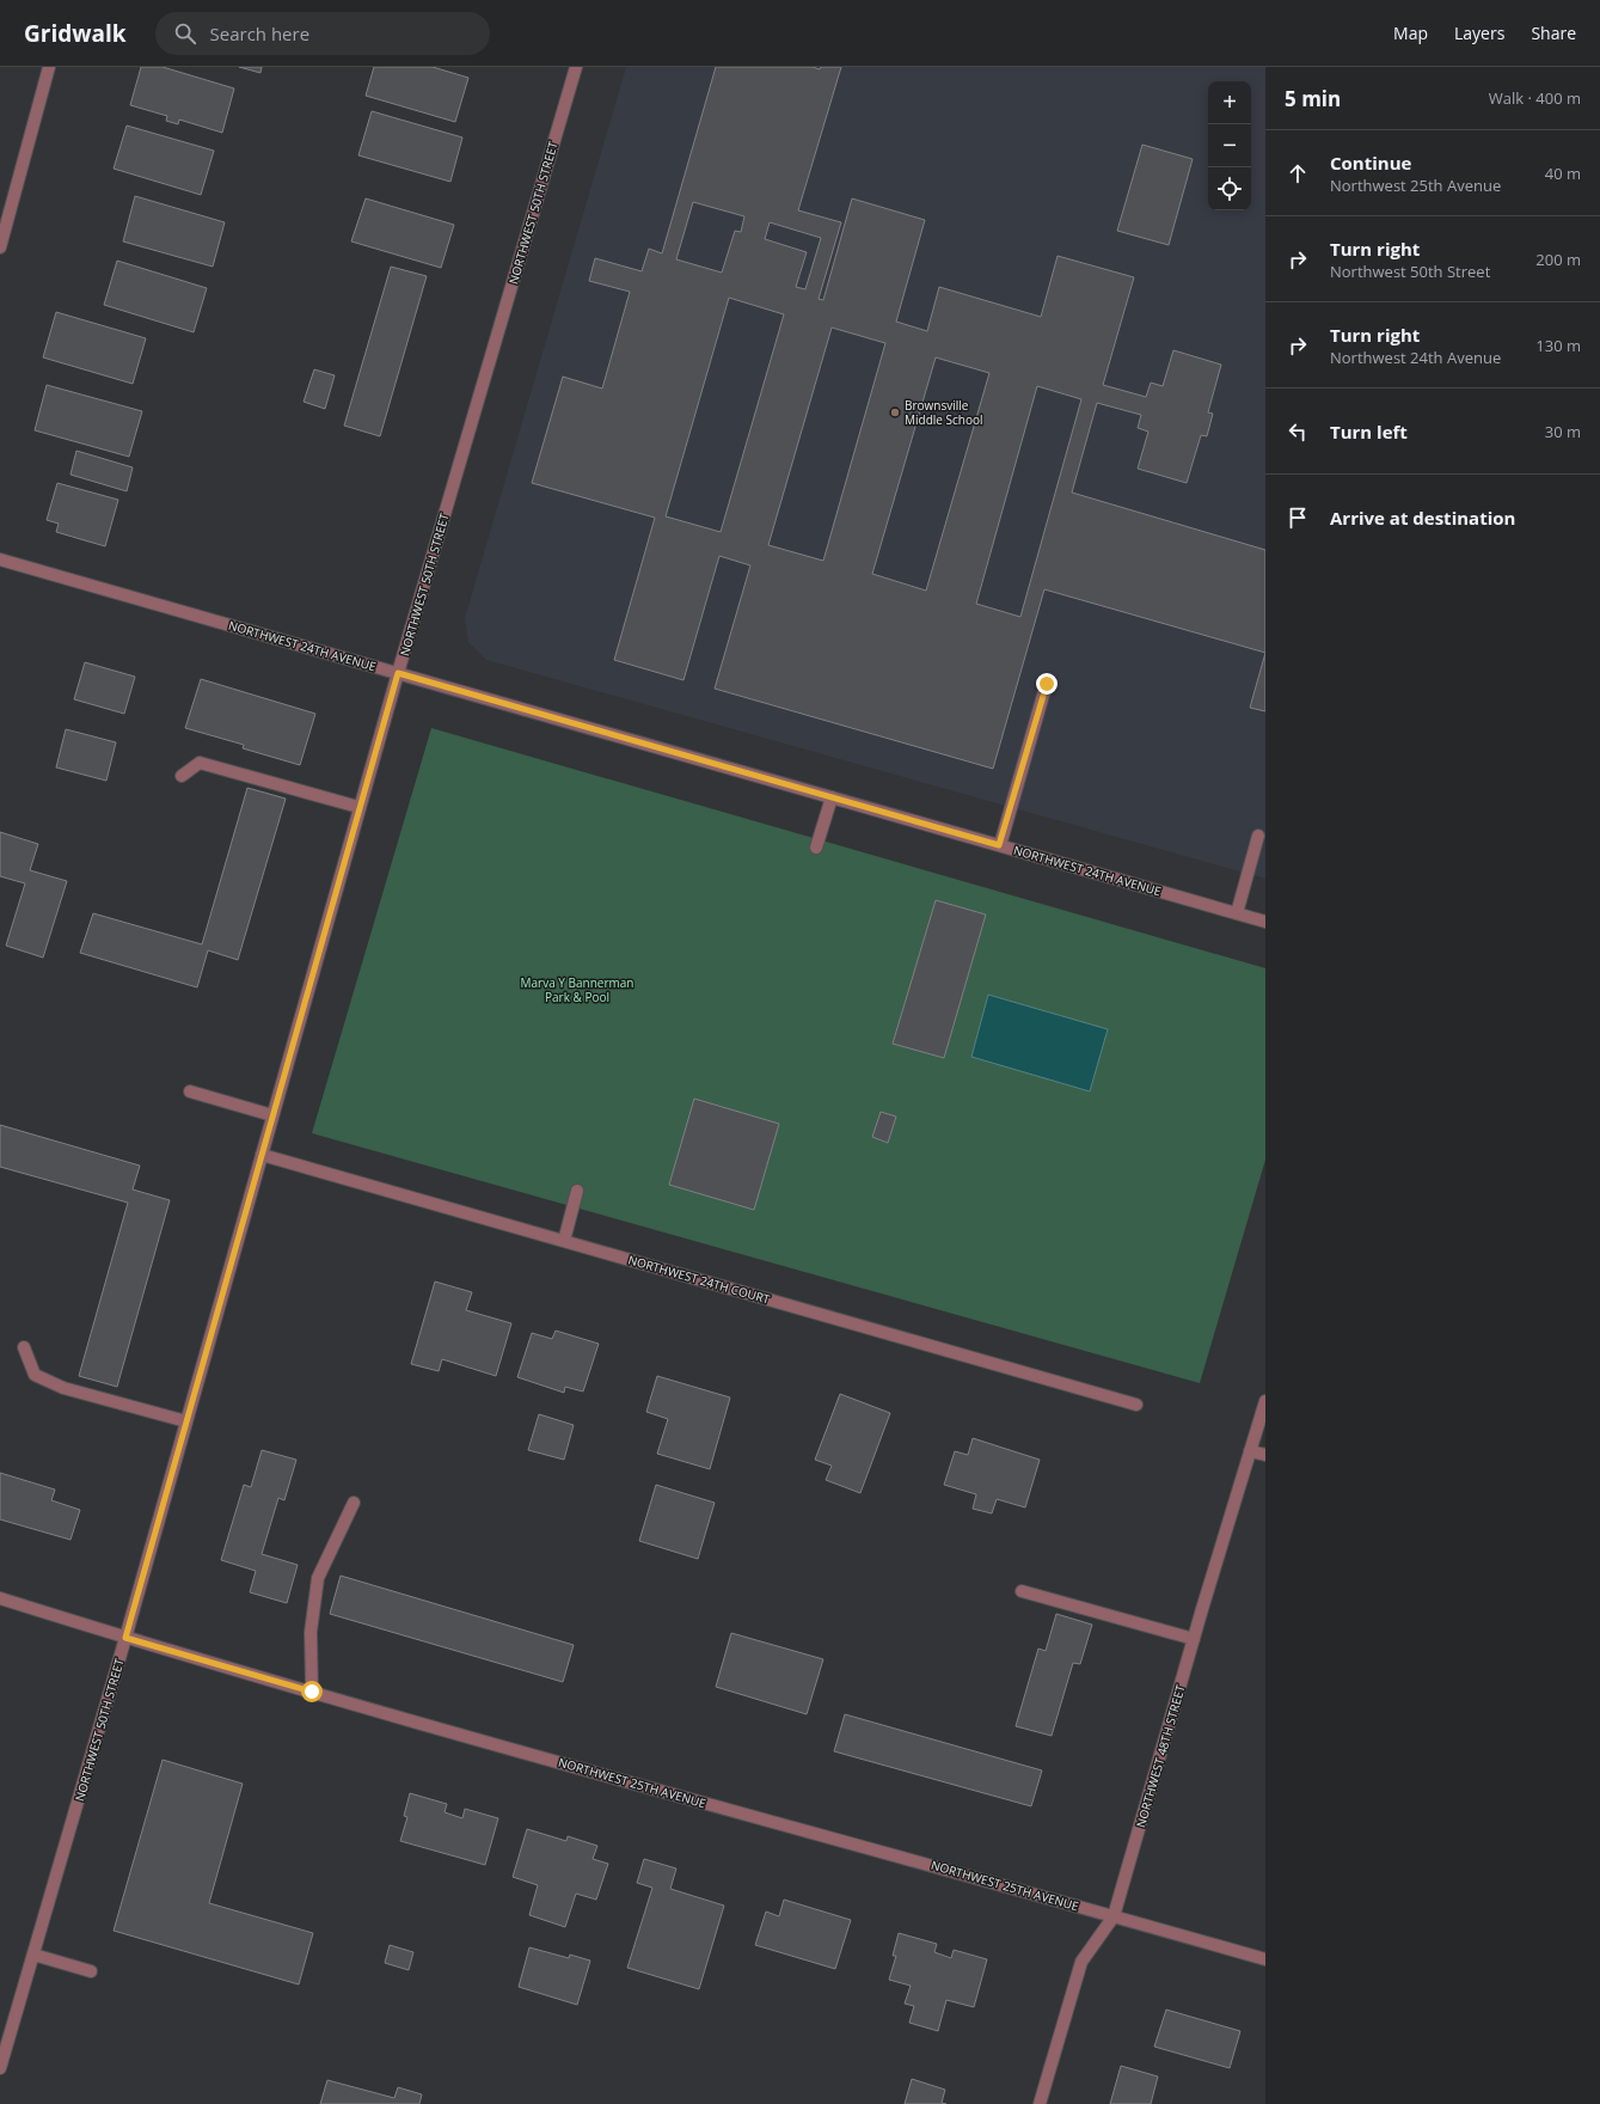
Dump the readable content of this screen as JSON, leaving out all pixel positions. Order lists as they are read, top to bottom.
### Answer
{
  "streets": {
    "street": [
      "NORTHWEST 50TH STREET",
      "NORTHWEST 24TH AVENUE",
      "NORTHWEST 24TH COURT",
      "NORTHWEST 48TH STREET",
      "NORTHWEST 25TH AVENUE"
    ]
  },
  "crossings": [
    ["NORTHWEST 50TH STREET", "NORTHWEST 24TH AVENUE"],
    ["NORTHWEST 50TH STREET", "NORTHWEST 24TH COURT"],
    ["NORTHWEST 50TH STREET", "NORTHWEST 25TH AVENUE"],
    ["NORTHWEST 48TH STREET", "NORTHWEST 25TH AVENUE"]
  ],
  "parks": ["Marva Y Bannerman Park & Pool"],
  "places": ["Brownsville Middle School"],
  "page": {
    "header": "Gridwalk",
    "search": "Search here",
    "nav": ["Map", "Layers", "Share"],
    "heading": ["5 min", "Walk · 400 m"],
    "map_buttons": ["+", "−"],
    "list": [
      ["Continue", "Northwest 25th Avenue", "40 m"],
      ["Turn right", "Northwest 50th Street", "200 m"],
      ["Turn right", "Northwest 24th Avenue", "130 m"],
      ["Turn left", "30 m"],
      "Arrive at destination"
    ]
  }
}
